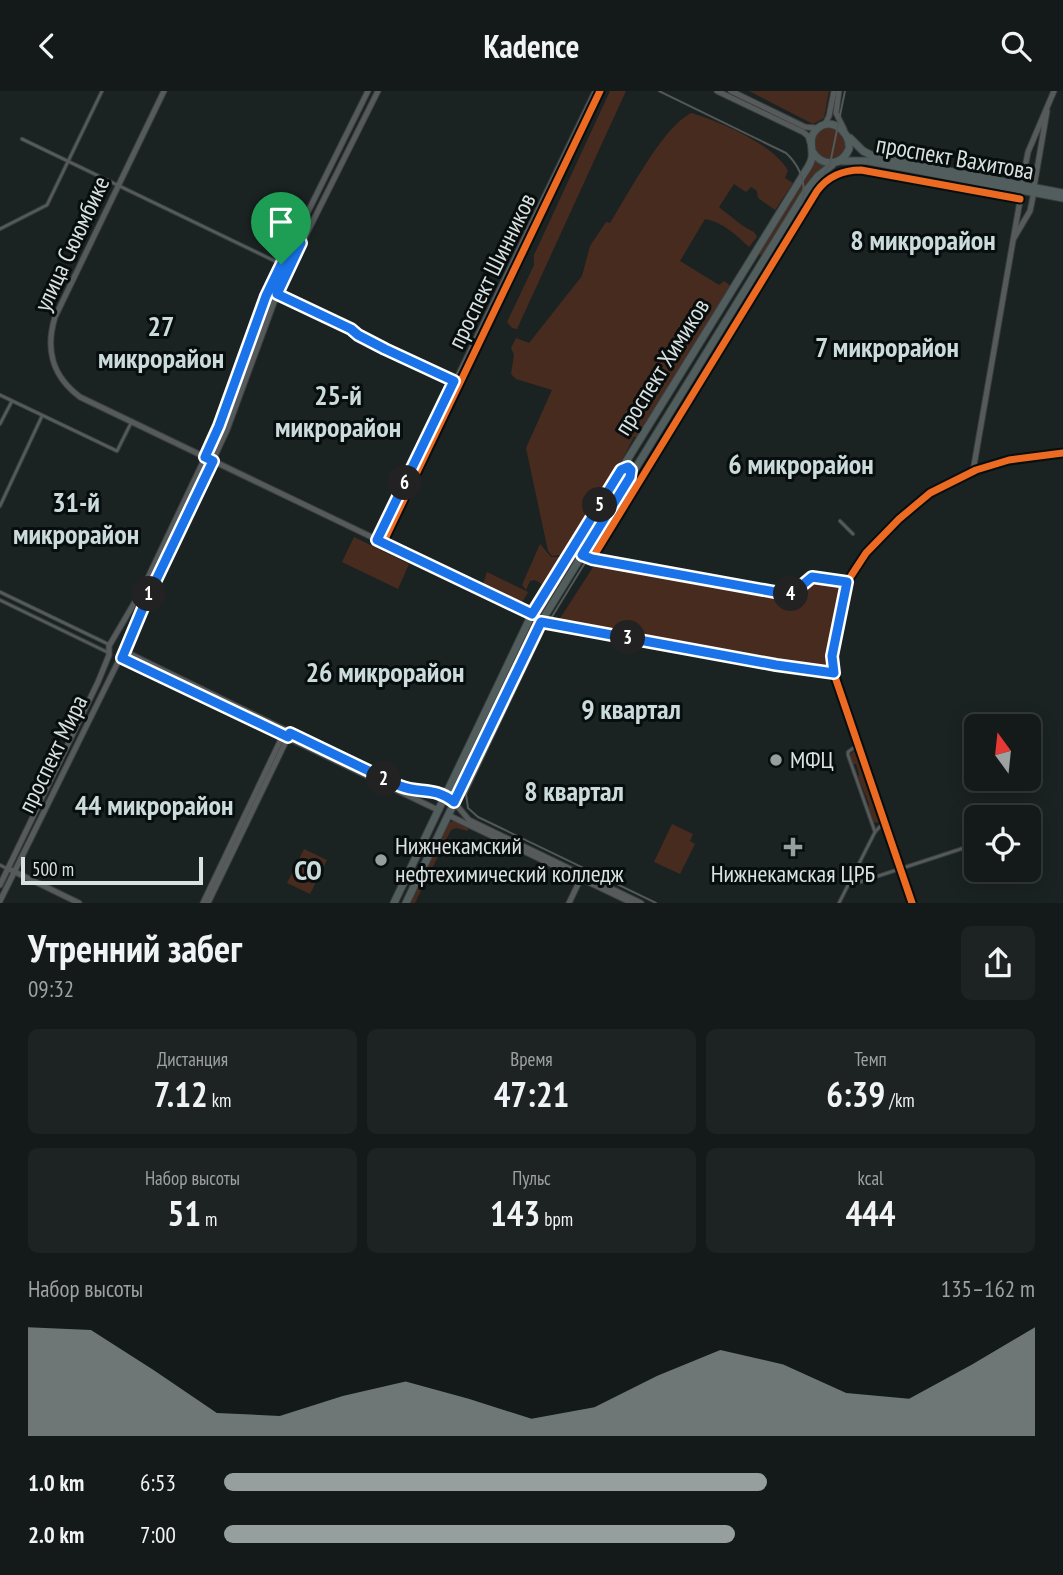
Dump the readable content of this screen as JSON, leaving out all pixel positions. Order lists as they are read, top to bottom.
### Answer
{
  "streets": {
    "main road": [
      "проспект Вахитова",
      "улица Сююмбике",
      "проспект Химиков",
      "проспект Мира"
    ],
    "street": ["проспект Шинников"]
  },
  "crossings": [
    ["проспект Вахитова", "проспект Химиков"],
    ["улица Сююмбике", "проспект Шинников"],
    ["улица Сююмбике", "проспект Химиков"],
    ["улица Сююмбике", "проспект Мира"]
  ],
  "districts": [
    "8 микрорайон",
    "27 микрорайон",
    "7 микрорайон",
    "25-й микрорайон",
    "6 микрорайон",
    "31-й микрорайон",
    "26 микрорайон",
    "9 квартал",
    "8 квартал",
    "44 микрорайон",
    "СО"
  ],
  "places": {
    "other": ["МФЦ", "Нижнекамский нефтехимический колледж"],
    "health": ["Нижнекамская ЦРБ"]
  },
  "scale_bar": "500 m",
  "north": "top",
  "page": {
    "header": "Kadence",
    "pins": [
      "6",
      "5",
      "1",
      "4",
      "3",
      "2"
    ],
    "scale": "500 m",
    "heading": ["Утренний забег", "09:32"],
    "stats": [
      ["Дистанция", "7.12 km"],
      ["Время", "47:21"],
      ["Темп", "6:39 /km"],
      ["Набор высоты", "51 m"],
      ["Пульс", "143 bpm"],
      ["kcal", "444"]
    ],
    "chart": ["Набор высоты", "135–162 m"],
    "list": [
      {
        "name": "1.0 km",
        "note": "6:53"
      },
      {
        "name": "2.0 km",
        "note": "7:00"
      }
    ]
  }
}
